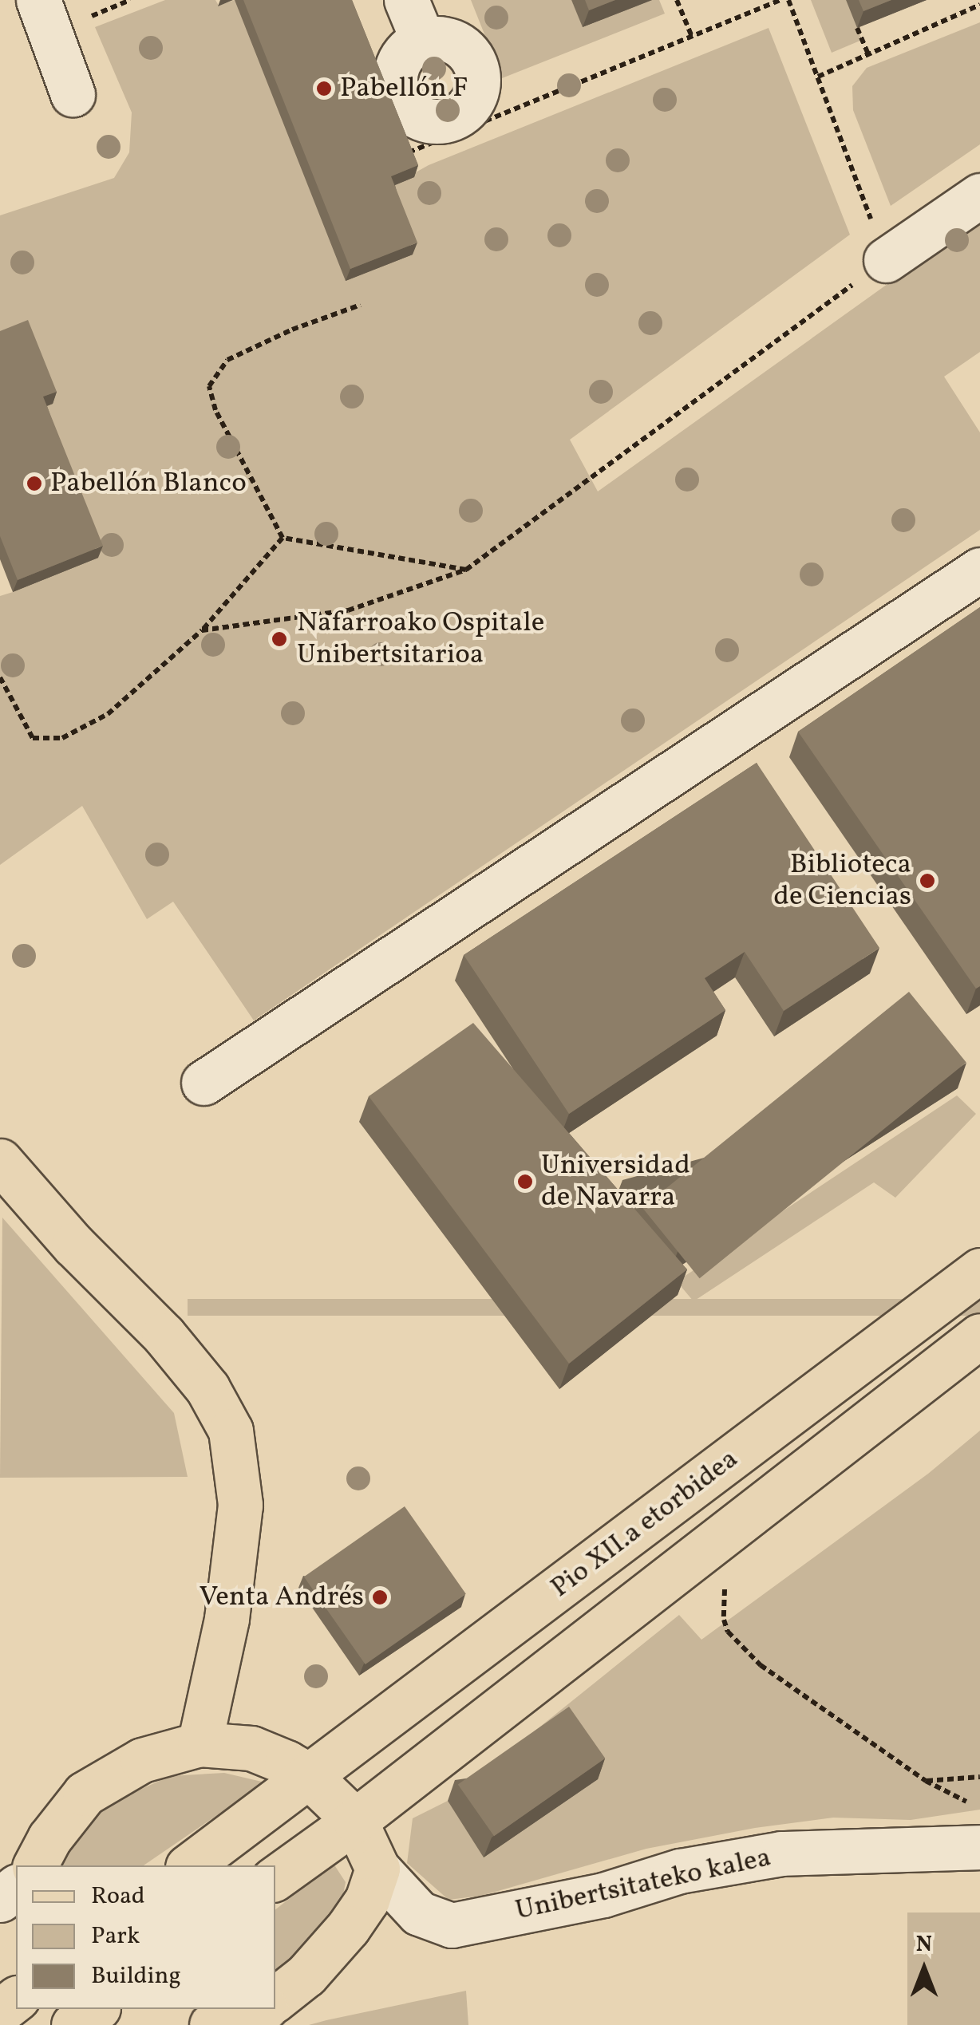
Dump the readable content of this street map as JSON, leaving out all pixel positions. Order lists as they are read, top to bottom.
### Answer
{
  "streets": {
    "main road": ["Pio XII.a etorbidea"],
    "street": ["Unibertsitateko kalea"]
  },
  "places": [
    "Pabellón F",
    "Pabellón Blanco",
    "Nafarroako Ospitale Unibertsitarioa",
    "Biblioteca de Ciencias",
    "Universidad de Navarra",
    "Venta Andrés"
  ],
  "legend": ["Road", "Park", "Building"],
  "north": "top"
}
